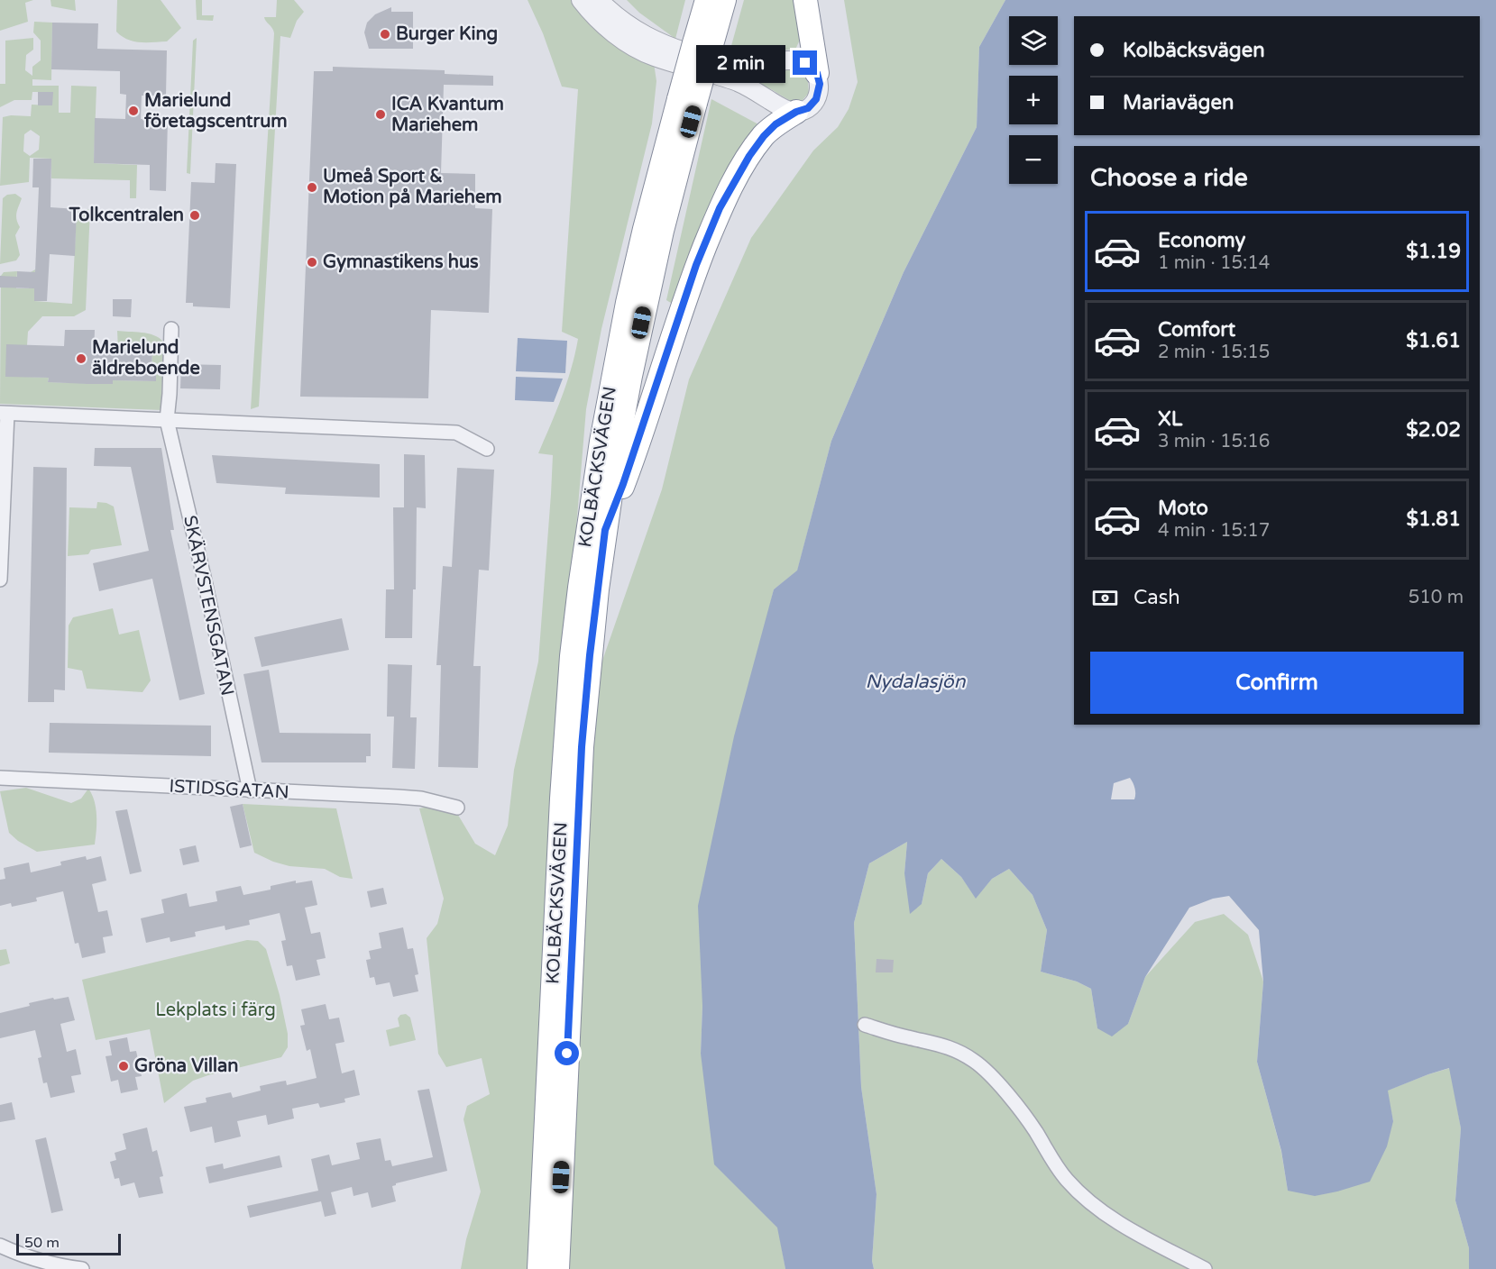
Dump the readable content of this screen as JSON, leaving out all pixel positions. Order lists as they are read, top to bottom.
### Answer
{
  "streets": {
    "highway": ["KOLBÄCKSVÄGEN"],
    "street": ["SKÄRVSTENSGATAN", "ISTIDSGATAN"]
  },
  "crossings": [
    ["SKÄRVSTENSGATAN", "ISTIDSGATAN"]
  ],
  "water": ["Nydalasjön"],
  "parks": ["Lekplats i färg"],
  "places": [
    "Burger King",
    "Marielund företagscentrum",
    "ICA Kvantum Mariehem",
    "Umeå Sport & Motion på Mariehem",
    "Tolkcentralen",
    "Gymnastikens hus",
    "Marielund äldreboende",
    "Gröna Villan"
  ],
  "scale_bar": "50 m",
  "page": {
    "map_buttons": ["+", "−"],
    "banner": ["Kolbäcksvägen", "Mariavägen"],
    "bubble": "2 min",
    "heading": "Choose a ride",
    "list": [
      {
        "name": "Economy",
        "note": "1 min · 15:14",
        "value": "$1.19"
      },
      {
        "name": "Comfort",
        "note": "2 min · 15:15",
        "value": "$1.61"
      },
      {
        "name": "XL",
        "note": "3 min · 15:16",
        "value": "$2.02"
      },
      {
        "name": "Moto",
        "note": "4 min · 15:17",
        "value": "$1.81"
      }
    ],
    "pay": ["Cash", "510 m"],
    "buttons": "Confirm",
    "scale": "50 m"
  }
}
